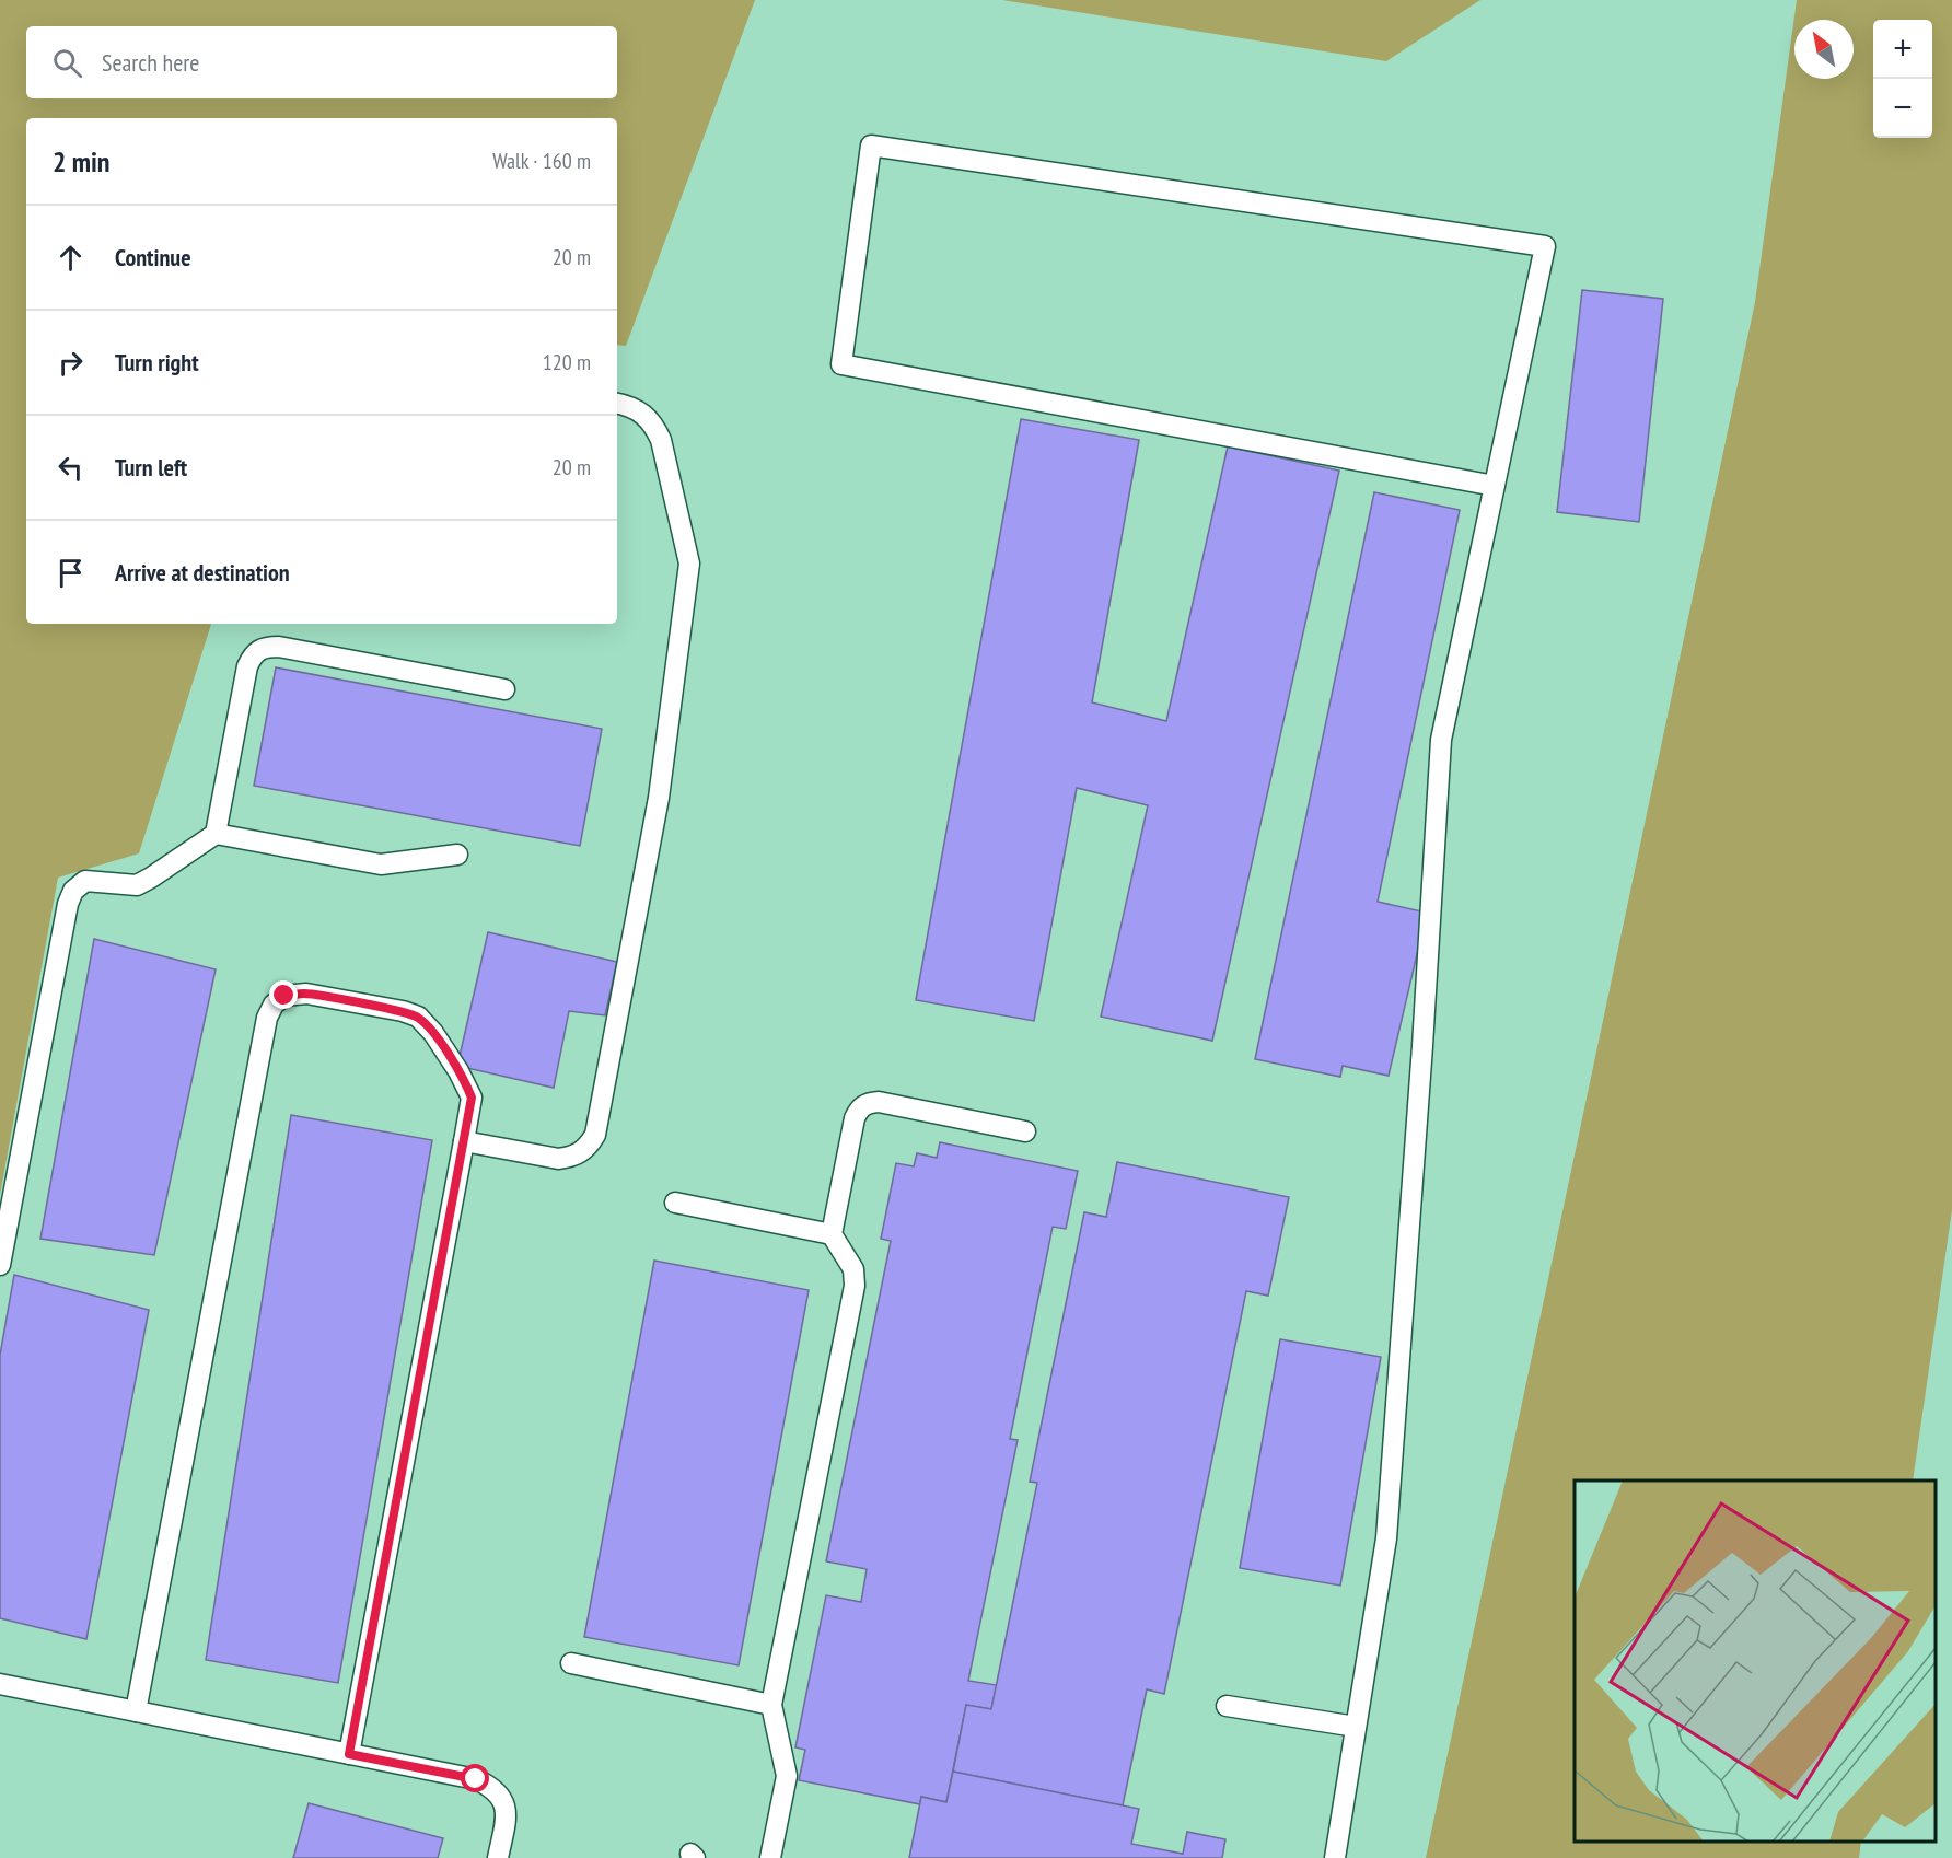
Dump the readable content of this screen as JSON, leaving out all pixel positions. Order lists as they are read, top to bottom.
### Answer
{
  "north": "top left",
  "page": {
    "map_buttons": ["+", "−"],
    "search": "Search here",
    "heading": ["2 min", "Walk · 160 m"],
    "list": [
      ["Continue", "20 m"],
      ["Turn right", "120 m"],
      ["Turn left", "20 m"],
      "Arrive at destination"
    ]
  }
}
